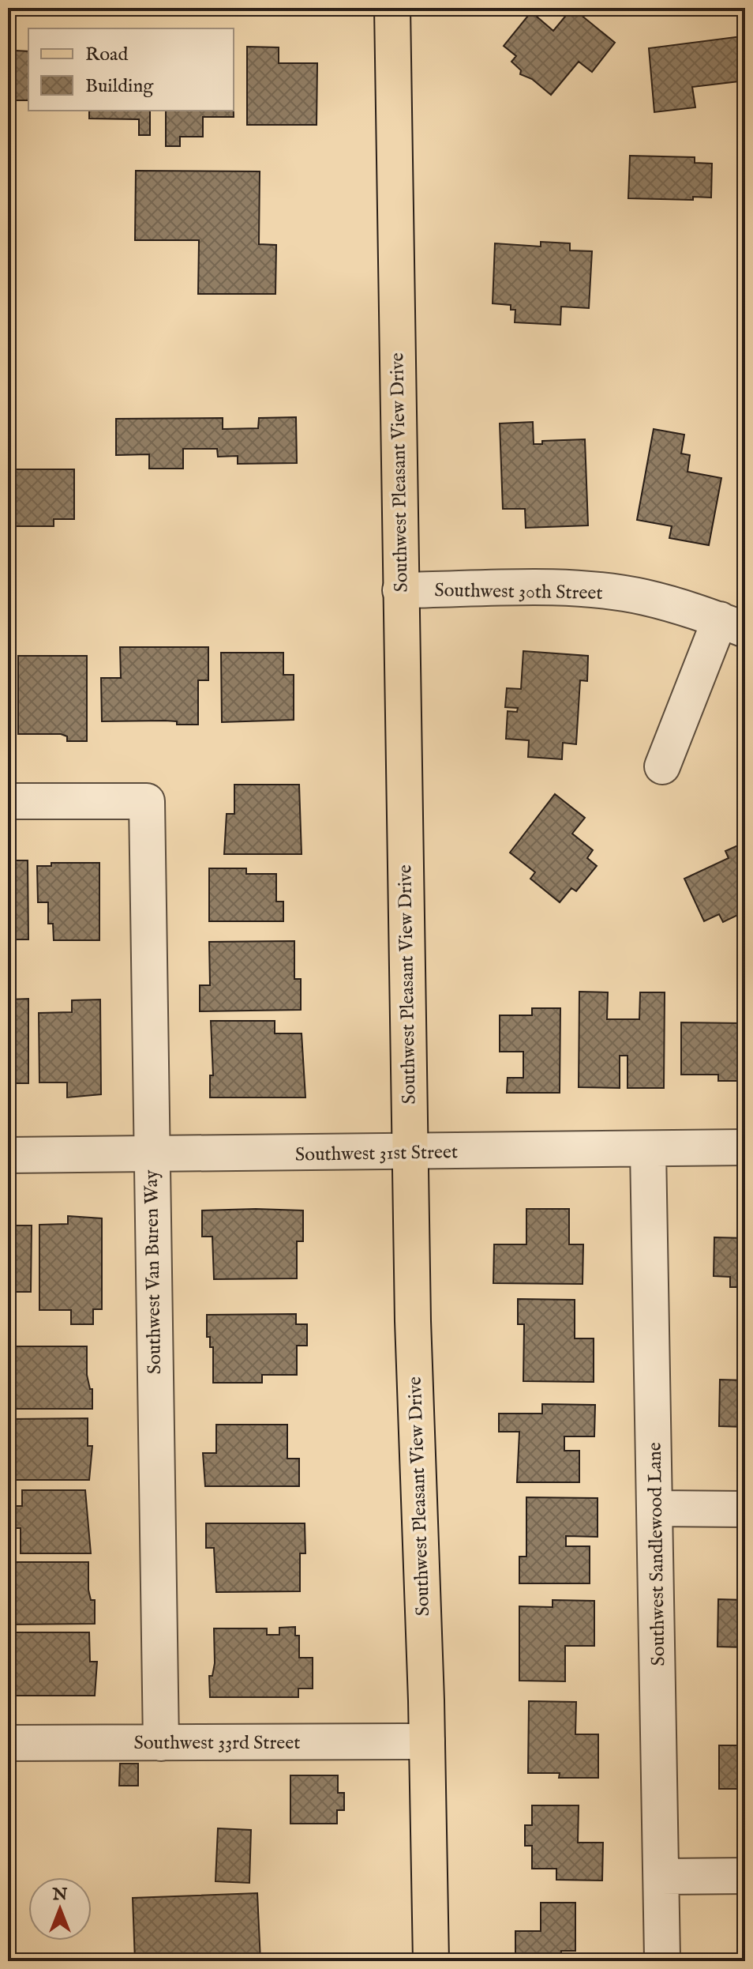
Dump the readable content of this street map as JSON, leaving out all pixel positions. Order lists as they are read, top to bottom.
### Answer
{
  "streets": {
    "main road": ["Southwest Pleasant View Drive"],
    "street": [
      "Southwest 30th Street",
      "Southwest 31st Street",
      "Southwest Van Buren Way",
      "Southwest Sandlewood Lane",
      "Southwest 33rd Street"
    ]
  },
  "crossings": [
    ["Southwest Pleasant View Drive", "Southwest 30th Street"],
    ["Southwest Pleasant View Drive", "Southwest 31st Street"],
    ["Southwest Pleasant View Drive", "Southwest 33rd Street"],
    ["Southwest 31st Street", "Southwest Van Buren Way"],
    ["Southwest 31st Street", "Southwest Sandlewood Lane"],
    ["Southwest Van Buren Way", "Southwest 33rd Street"]
  ],
  "legend": ["Road", "Building"],
  "north": "top"
}
